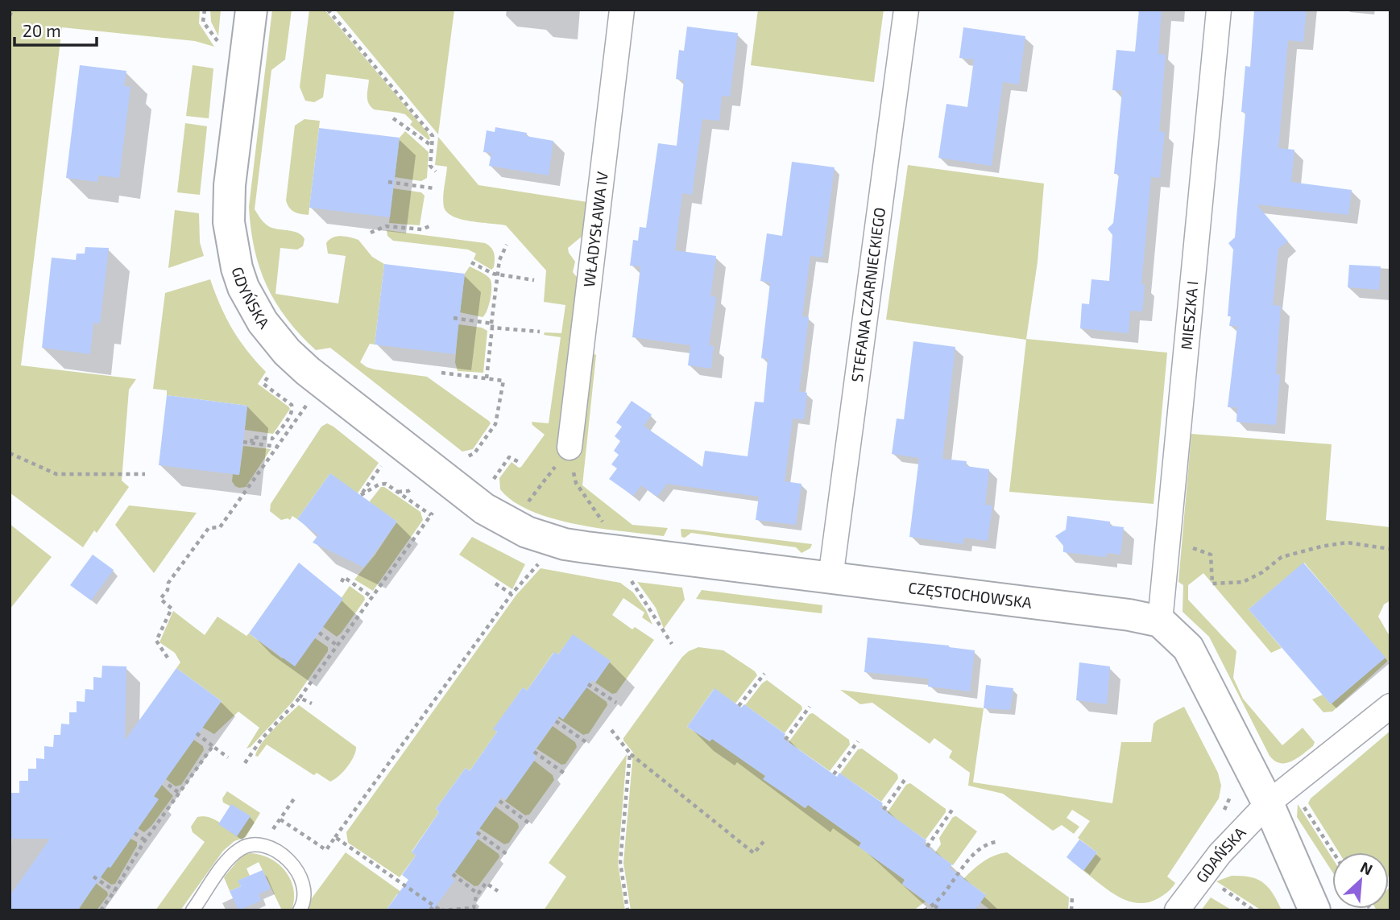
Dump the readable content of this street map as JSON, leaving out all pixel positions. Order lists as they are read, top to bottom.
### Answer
{
  "streets": {
    "street": [
      "WŁADYSŁAWA IV",
      "STEFANA CZARNIECKIEGO",
      "GDYŃSKA",
      "MIESZKA I",
      "CZĘSTOCHOWSKA",
      "GDAŃSKA"
    ]
  },
  "crossings": [
    ["STEFANA CZARNIECKIEGO", "CZĘSTOCHOWSKA"],
    ["GDYŃSKA", "CZĘSTOCHOWSKA"],
    ["MIESZKA I", "CZĘSTOCHOWSKA"]
  ],
  "scale_bar": "20 m",
  "north": "top right"
}
